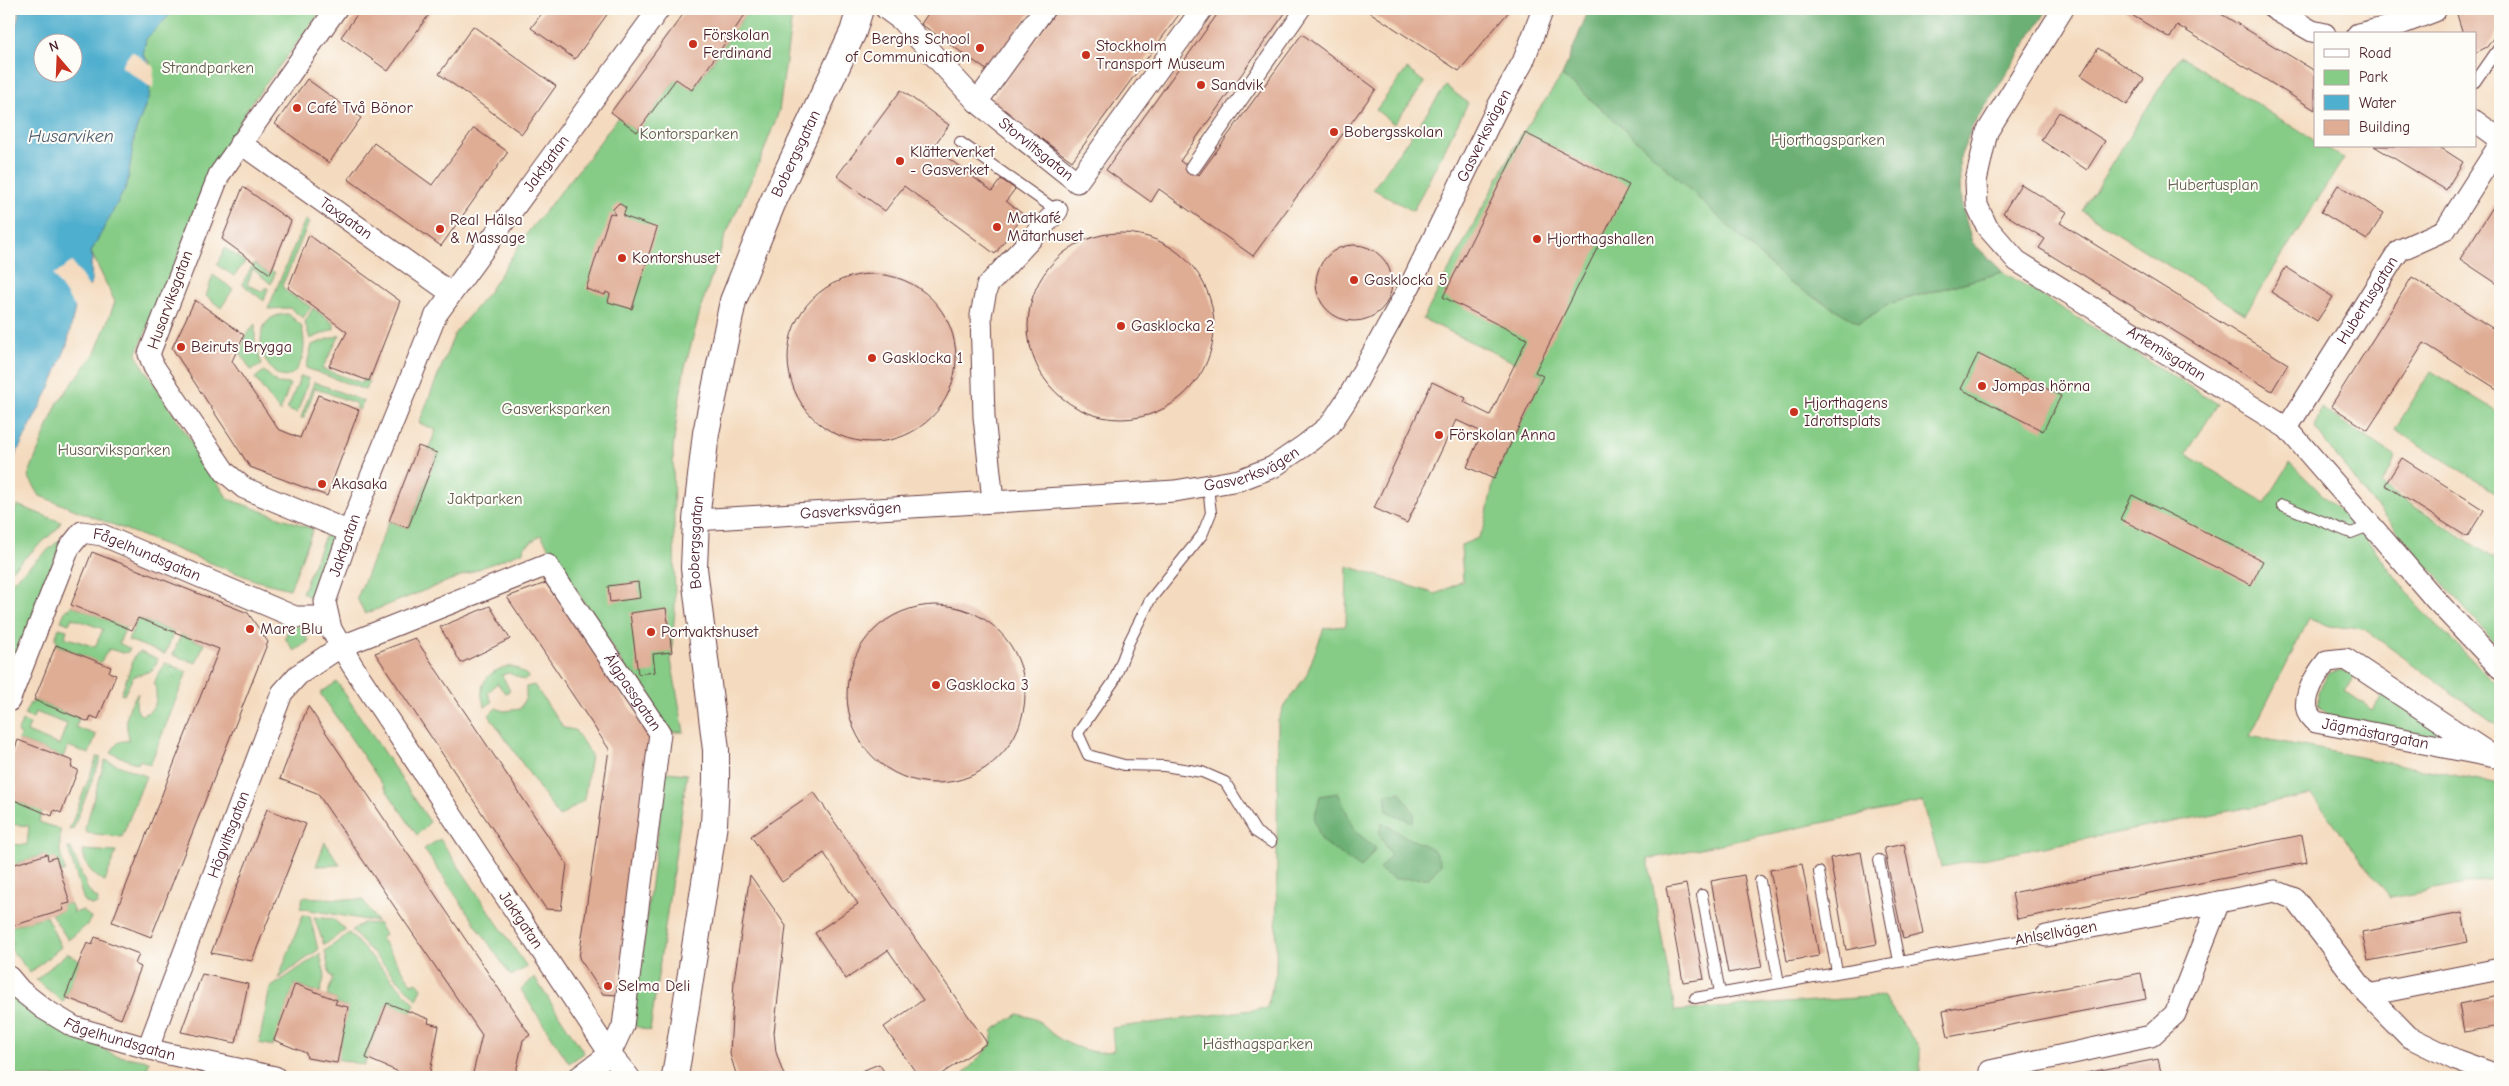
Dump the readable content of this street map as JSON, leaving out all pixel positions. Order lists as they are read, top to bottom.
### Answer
{
  "streets": {
    "street": [
      "Gasverksvägen",
      "Storviltsgatan",
      "Bobergsgatan",
      "Jaktgatan",
      "Taxgatan",
      "Husarviksgatan",
      "Hubertusgatan",
      "Artemisgatan",
      "Fågelhundsgatan",
      "Älgpassgatan",
      "Jägmästargatan",
      "Högviltsgatan",
      "Ahlsellvägen"
    ]
  },
  "crossings": [
    ["Gasverksvägen", "Bobergsgatan"],
    ["Jaktgatan", "Taxgatan"],
    ["Jaktgatan", "Husarviksgatan"],
    ["Jaktgatan", "Fågelhundsgatan"],
    ["Jaktgatan", "Älgpassgatan"],
    ["Jaktgatan", "Högviltsgatan"],
    ["Taxgatan", "Husarviksgatan"],
    ["Hubertusgatan", "Artemisgatan"],
    ["Fågelhundsgatan", "Högviltsgatan"],
    ["Älgpassgatan", "Högviltsgatan"]
  ],
  "water": ["Husarviken"],
  "parks": [
    "Strandparken",
    "Kontorsparken",
    "Hjorthagsparken",
    "Hubertusplan",
    "Gasverksparken",
    "Husarviksparken",
    "Jaktparken",
    "Hästhagsparken"
  ],
  "places": [
    "Förskolan Ferdinand",
    "Berghs School of Communication",
    "Stockholm Transport Museum",
    "Sandvik",
    "Café Två Bönor",
    "Bobergsskolan",
    "Klätterverket - Gasverket",
    "Matkafé Mätarhuset",
    "Real Hälsa & Massage",
    "Hjorthagshallen",
    "Kontorshuset",
    "Gasklocka 5",
    "Gasklocka 2",
    "Beiruts Brygga",
    "Gasklocka 1",
    "Jompas hörna",
    "Hjorthagens Idrottsplats",
    "Förskolan Anna",
    "Akasaka",
    "Mare Blu",
    "Portvaktshuset",
    "Gasklocka 3",
    "Selma Deli"
  ],
  "legend": [
    "Road",
    "Park",
    "Water",
    "Building"
  ],
  "north": "top"
}
